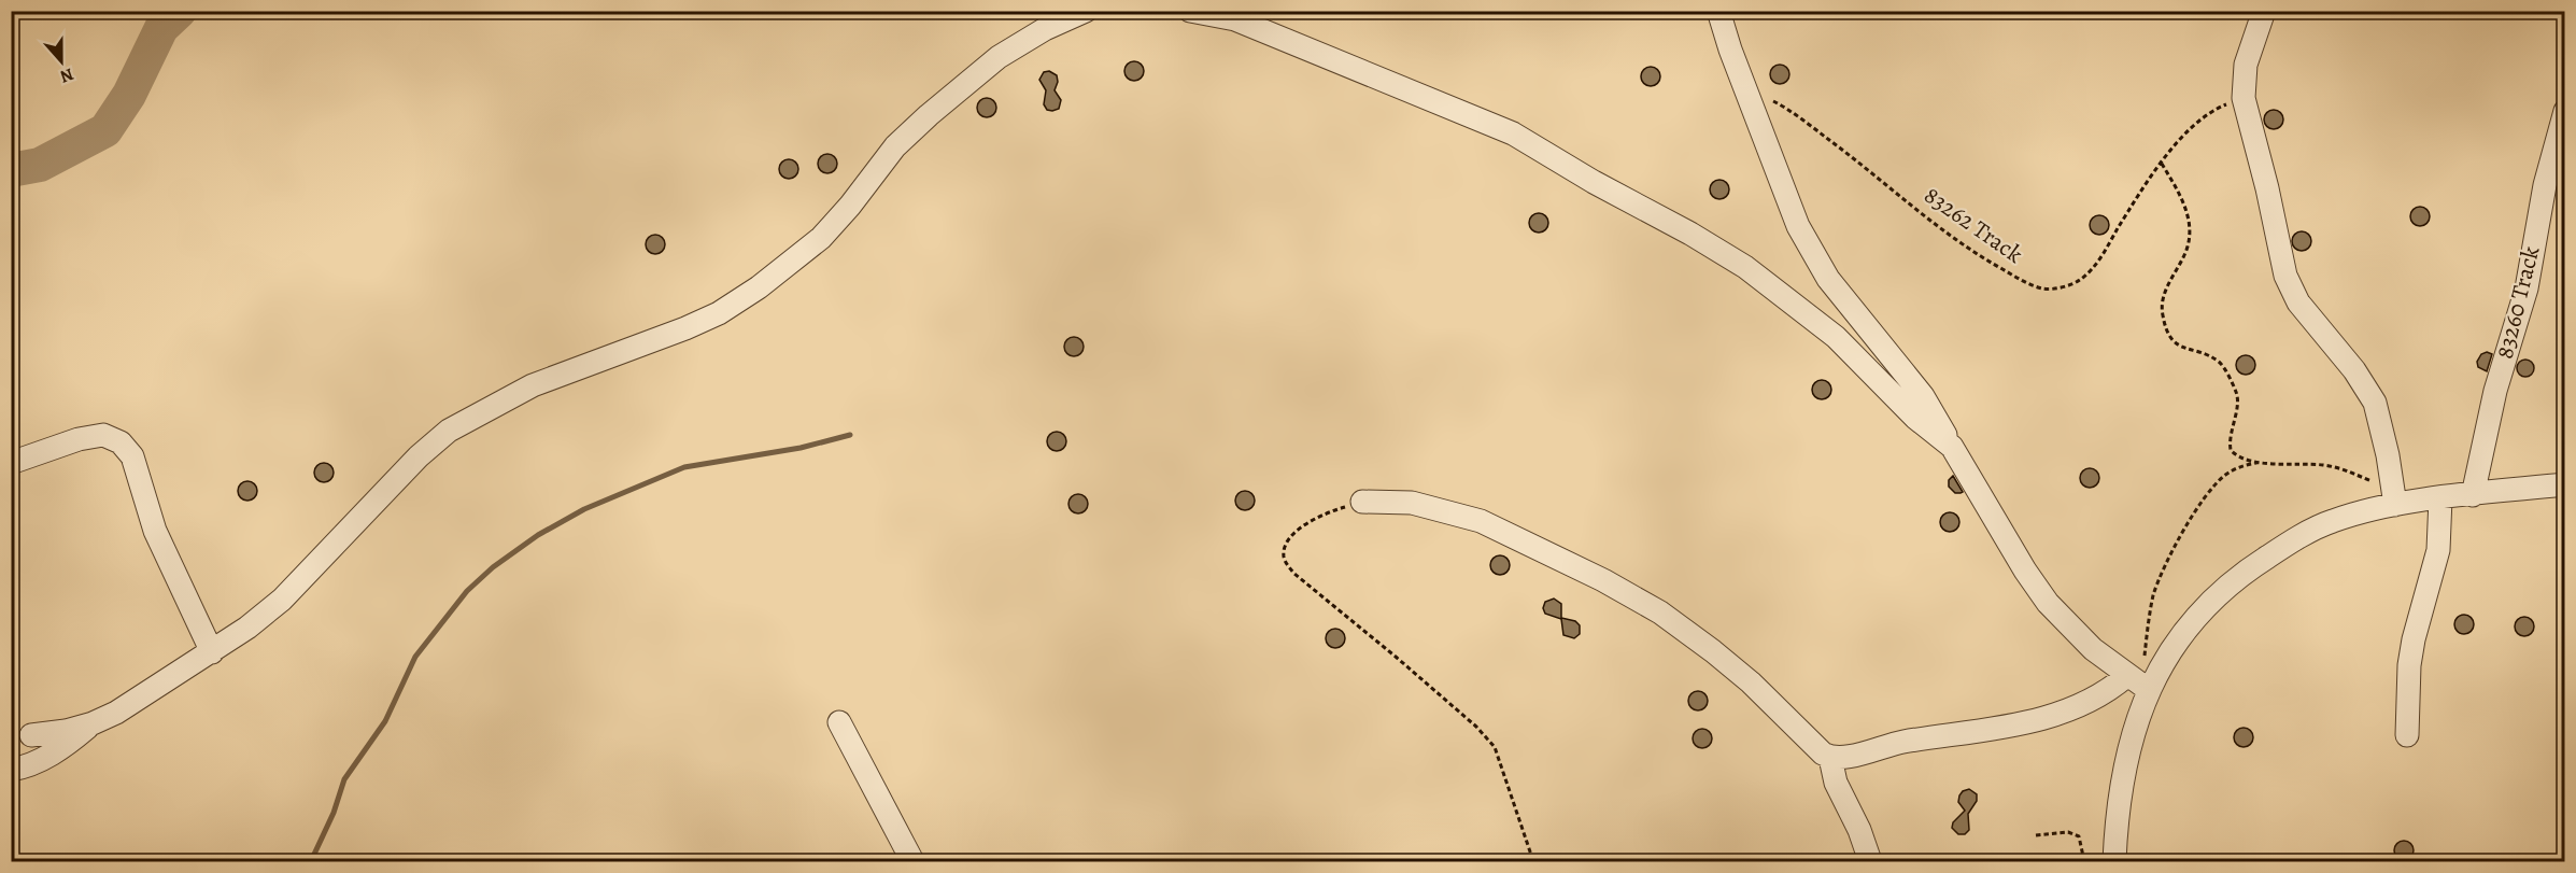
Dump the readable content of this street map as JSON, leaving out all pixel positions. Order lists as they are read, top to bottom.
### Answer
{
  "streets": {
    "street": ["83260 Track"],
    "path": ["83262 Track"]
  },
  "north": "bottom"
}
